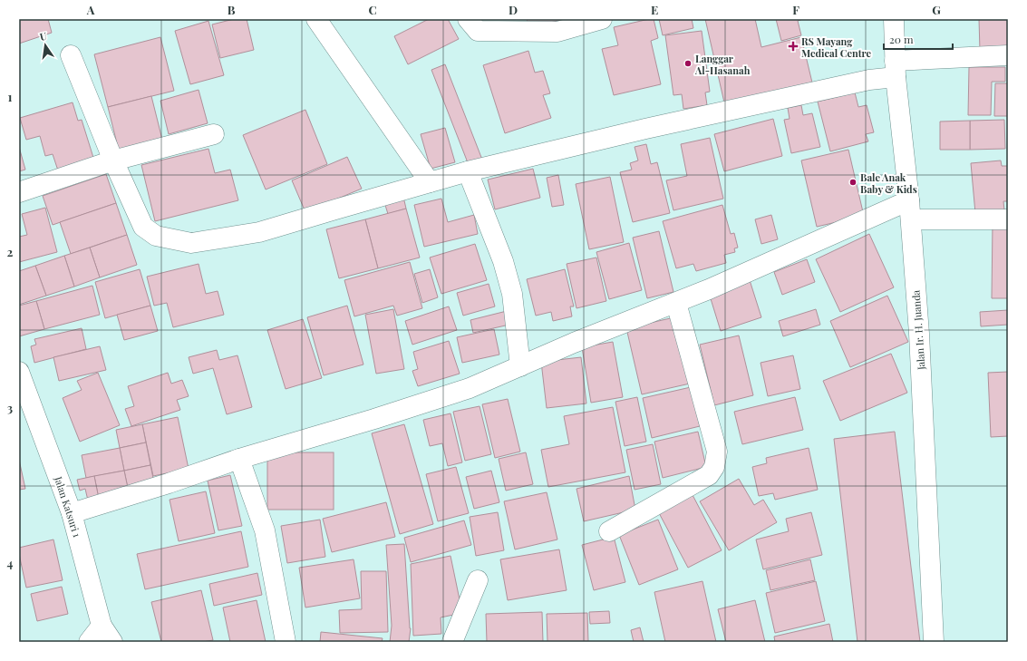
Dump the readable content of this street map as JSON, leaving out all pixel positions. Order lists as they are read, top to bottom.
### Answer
{
  "streets": {
    "street": ["Jalan Ir. H. Juanda", "Jalan Katsuri 1"]
  },
  "places": {
    "health": ["RS Mayang Medical Centre"],
    "other": ["Langgar Al-Hasanah", "Bale Anak Baby & Kids"]
  },
  "scale_bar": "20 m",
  "north": "top",
  "grid": {
    "columns": [
      "A",
      "B",
      "C",
      "D",
      "E",
      "F",
      "G"
    ],
    "rows": [
      "1",
      "2",
      "3",
      "4"
    ]
  }
}
